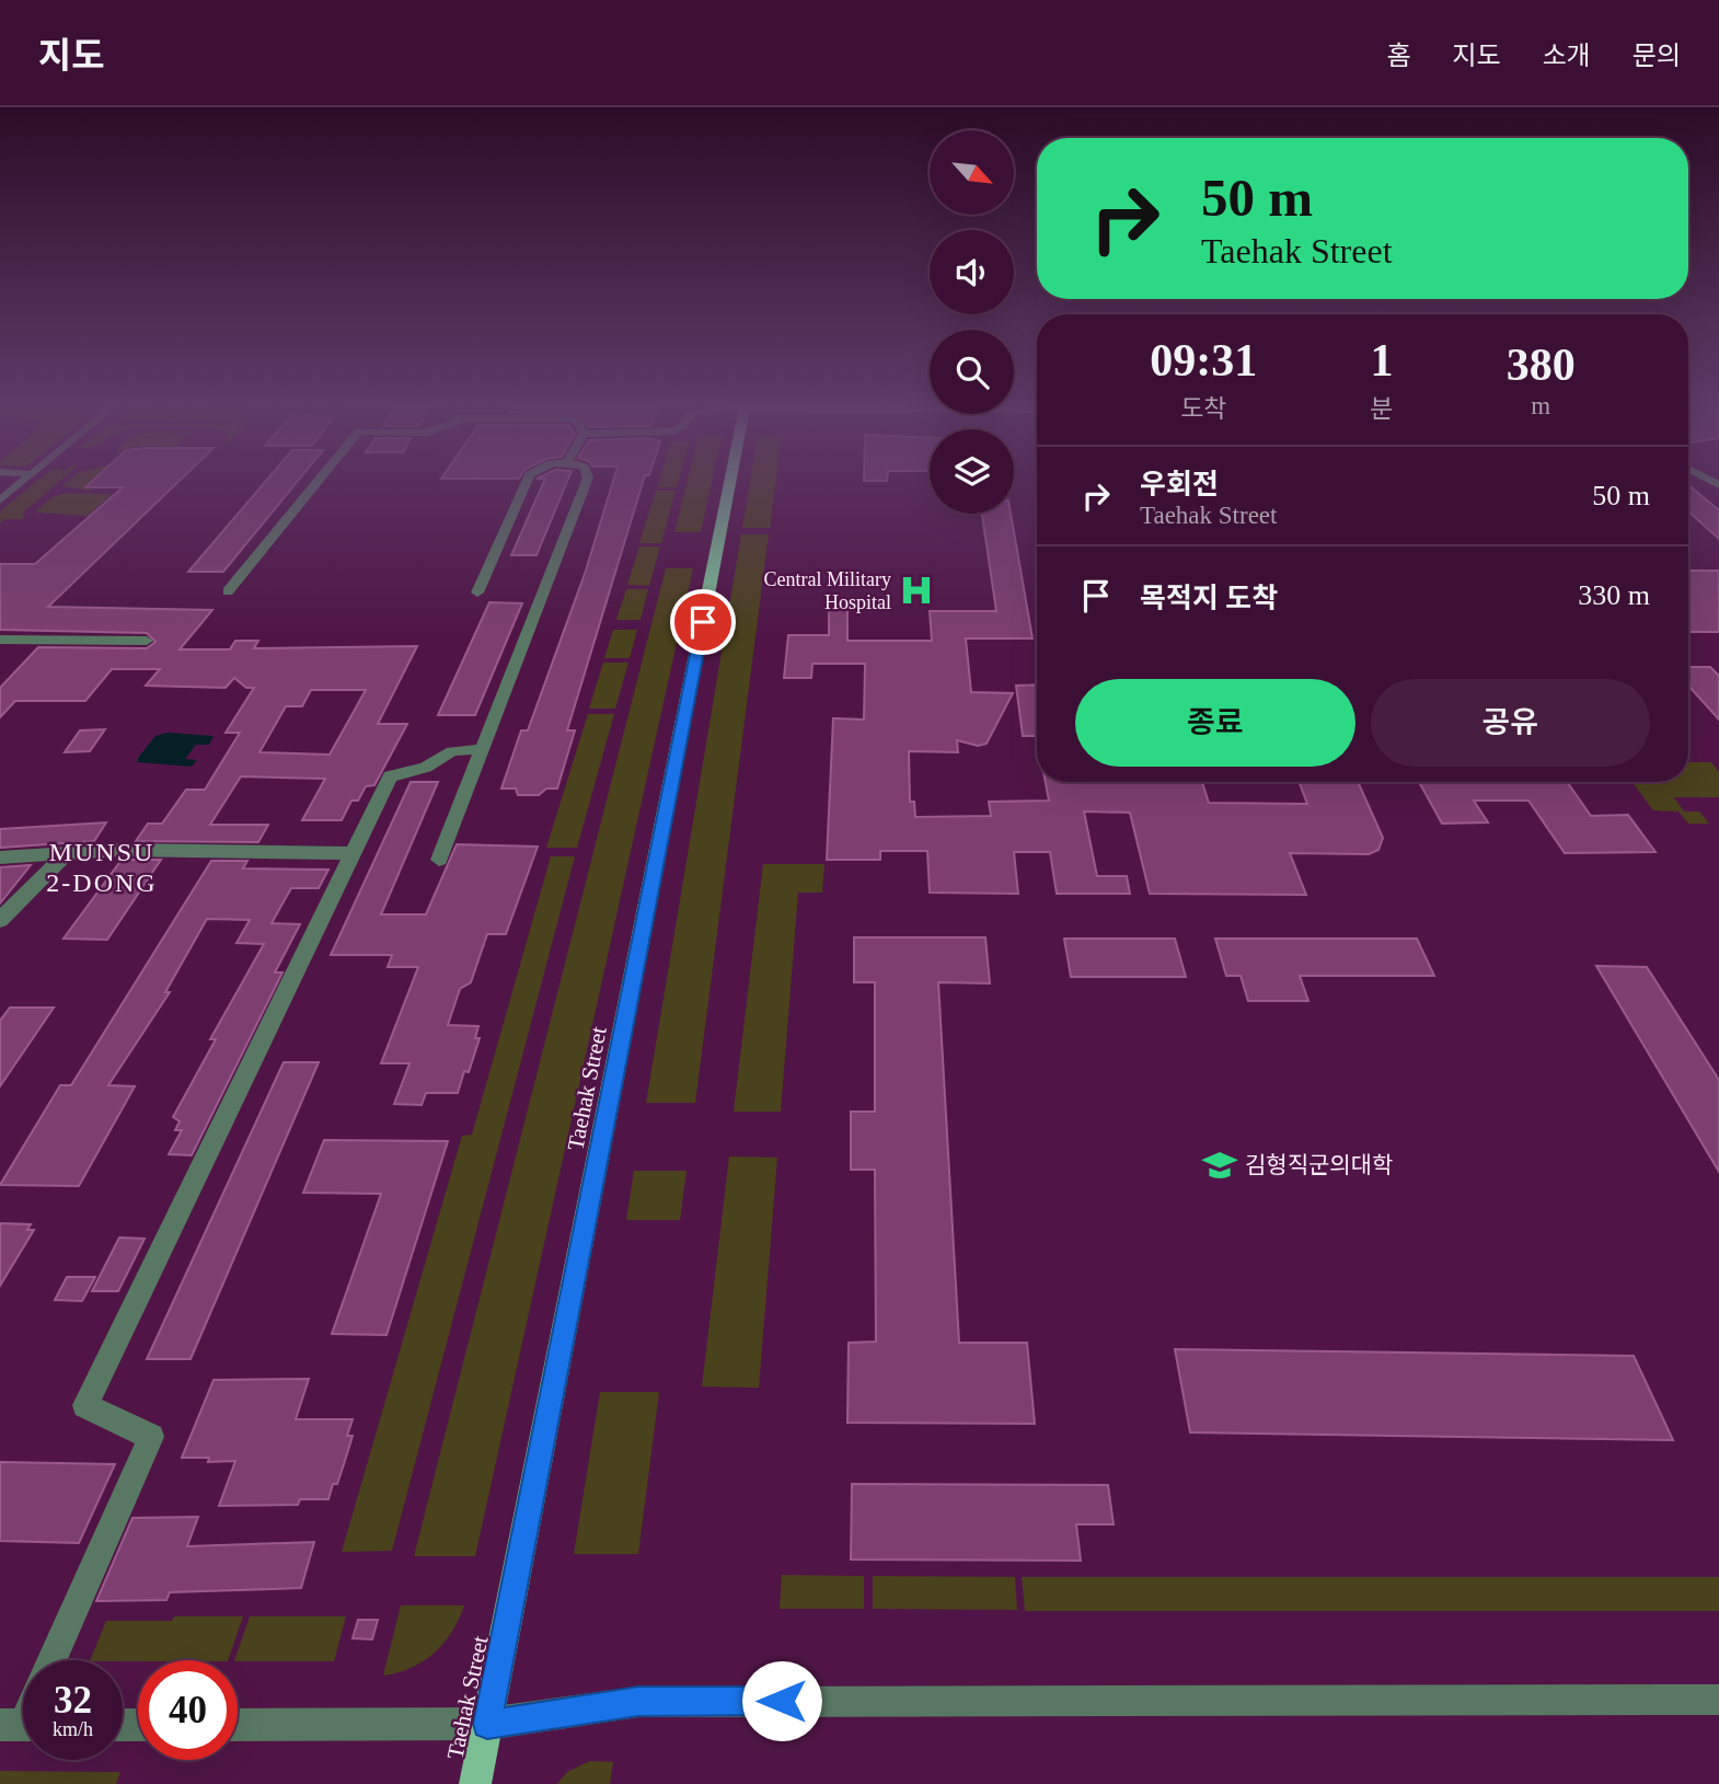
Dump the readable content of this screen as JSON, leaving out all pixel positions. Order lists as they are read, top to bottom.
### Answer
{
  "streets": {
    "main road": ["Taehak Street"]
  },
  "districts": ["MUNSU 2-DONG"],
  "places": {
    "hospital": ["Central Military Hospital"],
    "school or university": ["김형직군의대학"]
  },
  "north": "bottom right",
  "page": {
    "header": "지도",
    "nav": [
      "홈",
      "지도",
      "소개",
      "문의"
    ],
    "turn": ["50 m", "Taehak Street"],
    "eta": [
      "09:31",
      "도착",
      "1",
      "분",
      "380",
      "m"
    ],
    "list": [
      {
        "name": "우회전",
        "note": "Taehak Street",
        "value": "50 m"
      },
      {
        "name": "목적지 도착",
        "value": "330 m"
      }
    ],
    "buttons": ["종료", "공유"],
    "speed": "32 km/h",
    "limit": "40"
  }
}
